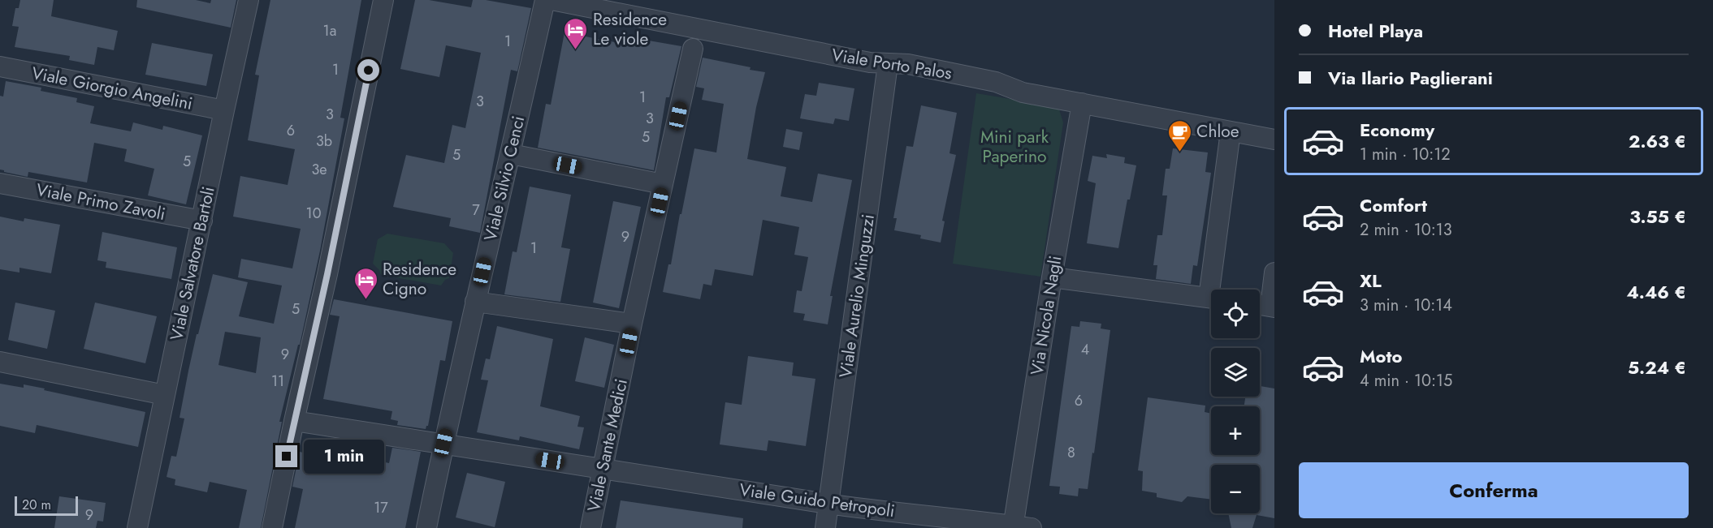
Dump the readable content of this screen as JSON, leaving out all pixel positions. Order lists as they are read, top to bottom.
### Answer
{
  "streets": {
    "street": [
      "Viale Porto Palos",
      "Viale Giorgio Angelini",
      "Viale Silvio Cenci",
      "Viale Primo Zavoli",
      "Viale Salvatore Bartoli",
      "Viale Aurelio Minguzzi",
      "Via Nicola Nagli",
      "Viale Sante Medici",
      "Viale Guido Petropoli"
    ]
  },
  "crossings": [
    ["Viale Porto Palos", "Viale Aurelio Minguzzi"],
    ["Viale Porto Palos", "Via Nicola Nagli"],
    ["Viale Giorgio Angelini", "Viale Salvatore Bartoli"],
    ["Viale Silvio Cenci", "Viale Guido Petropoli"],
    ["Viale Primo Zavoli", "Viale Salvatore Bartoli"],
    ["Viale Aurelio Minguzzi", "Viale Guido Petropoli"],
    ["Via Nicola Nagli", "Viale Guido Petropoli"],
    ["Viale Sante Medici", "Viale Guido Petropoli"]
  ],
  "parks": ["Mini park Paperino"],
  "places": {
    "hotel": ["Residence Le viole", "Residence Cigno"],
    "cafe": ["Chloe"]
  },
  "house_numbers": [
    "1a",
    "1",
    "1",
    "1",
    "3",
    "3",
    "3",
    "6",
    "5",
    "3b",
    "5",
    "5",
    "3e",
    "7",
    "10",
    "9",
    "1",
    "5",
    "4",
    "9",
    "11",
    "6",
    "8",
    "17",
    "9"
  ],
  "scale_bar": "20 m",
  "page": {
    "banner": ["Hotel Playa", "Via Ilario Paglierani"],
    "list": [
      {
        "name": "Economy",
        "note": "1 min · 10:12",
        "value": "2.63 €"
      },
      {
        "name": "Comfort",
        "note": "2 min · 10:13",
        "value": "3.55 €"
      },
      {
        "name": "XL",
        "note": "3 min · 10:14",
        "value": "4.46 €"
      },
      {
        "name": "Moto",
        "note": "4 min · 10:15",
        "value": "5.24 €"
      }
    ],
    "map_buttons": ["+", "−"],
    "bubble": "1 min",
    "buttons": "Conferma",
    "scale": "20 m"
  }
}
